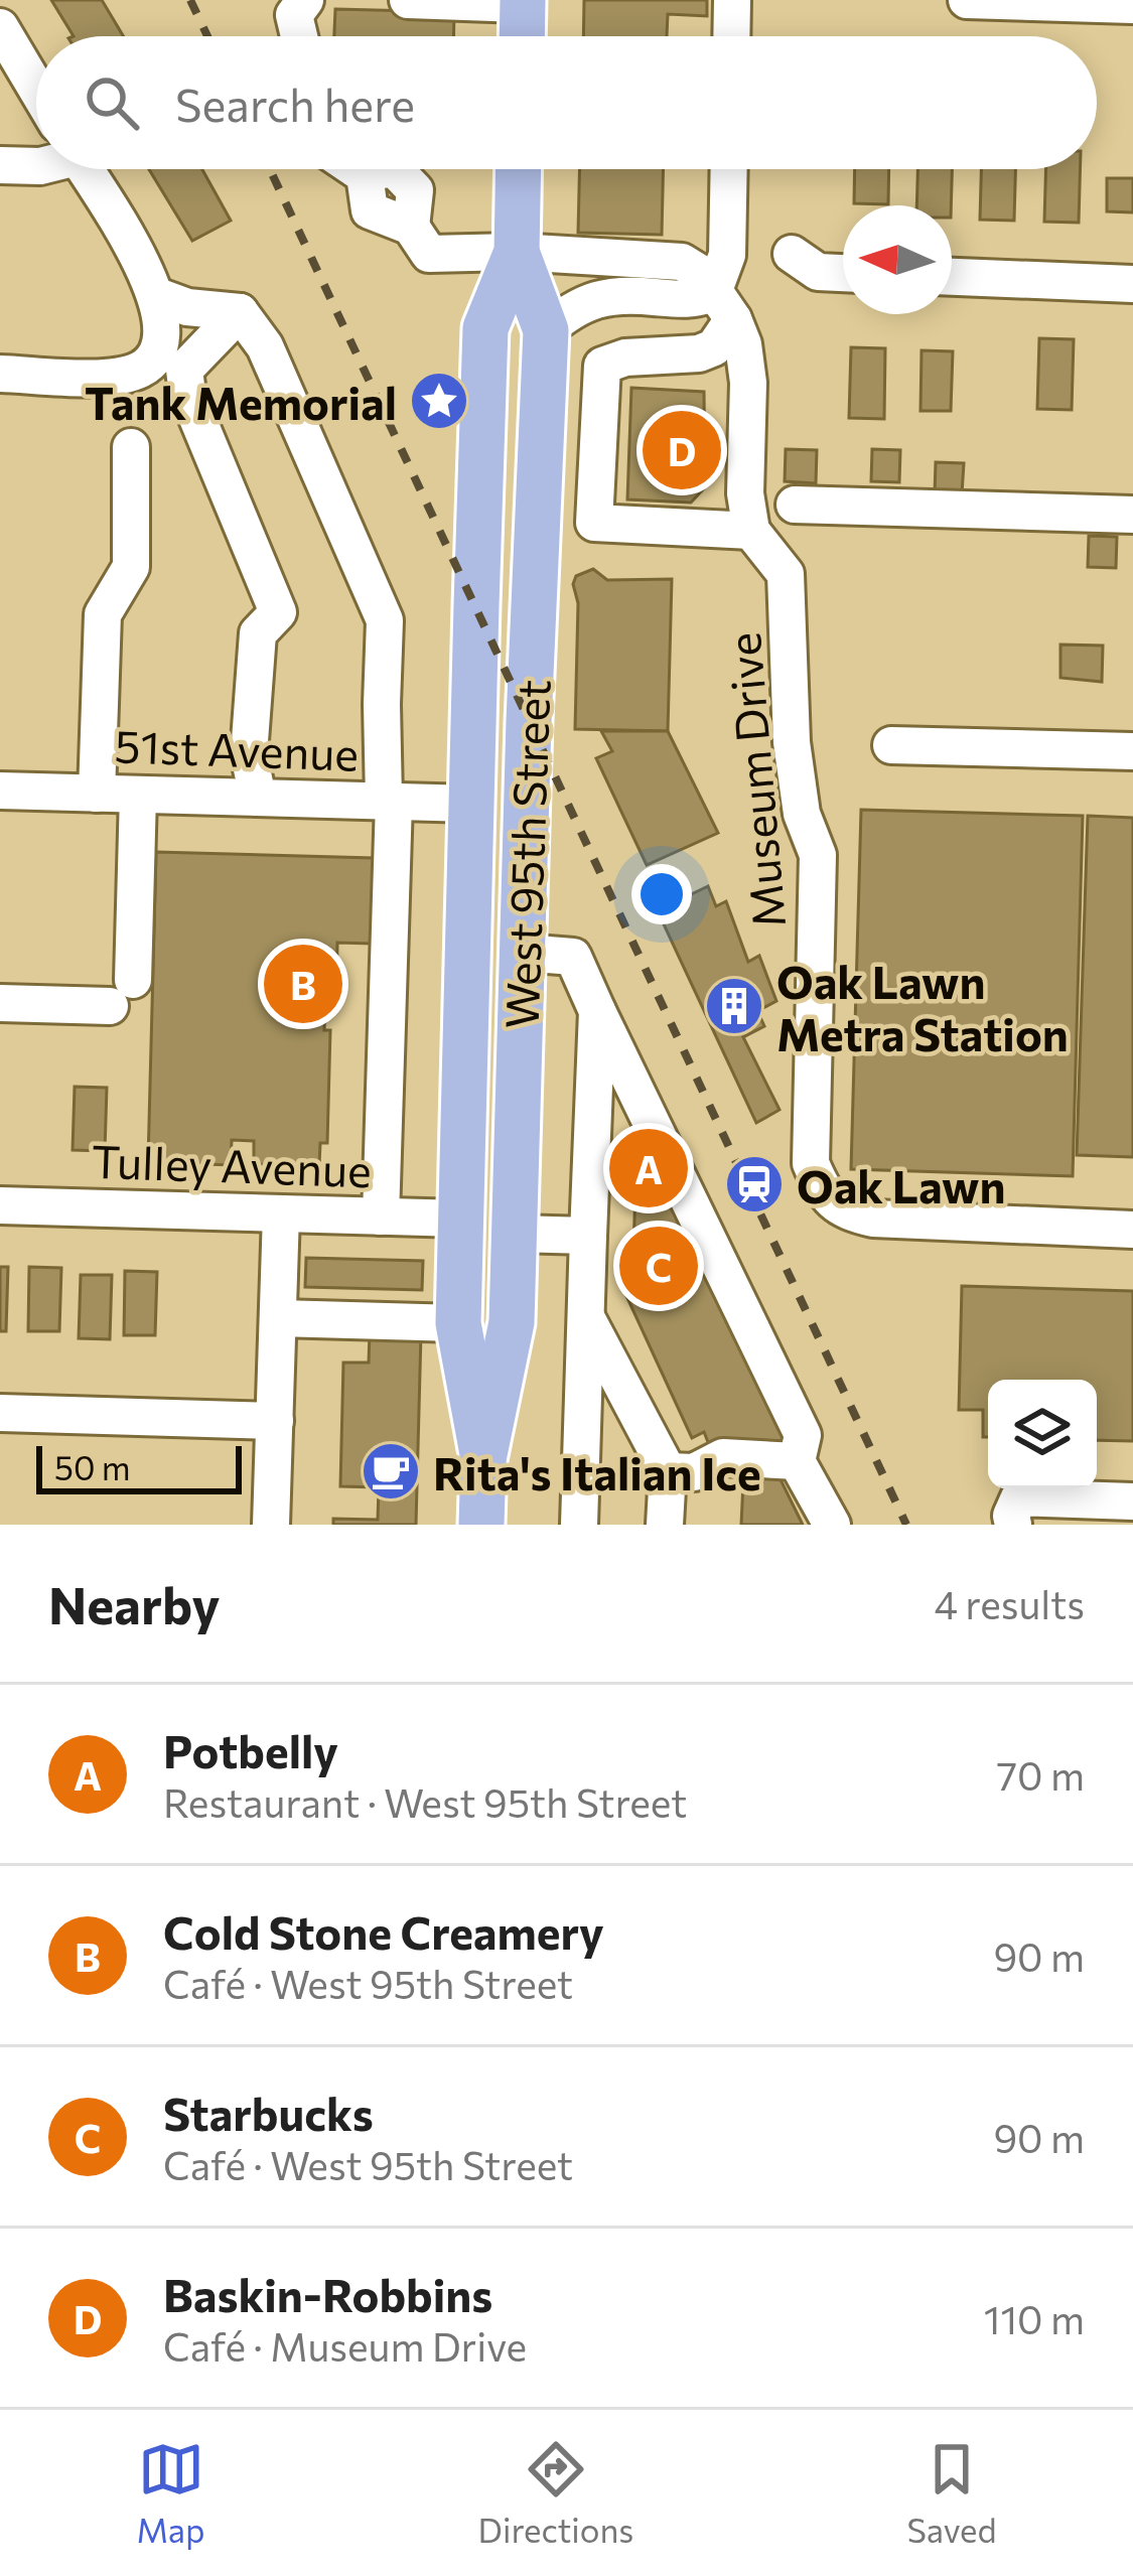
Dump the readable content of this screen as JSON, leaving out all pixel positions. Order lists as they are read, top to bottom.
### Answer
{
  "streets": {
    "main road": ["West 95th Street"],
    "street": ["51st Avenue", "Museum Drive", "Tulley Avenue"]
  },
  "crossings": [
    ["51st Avenue", "West 95th Street"],
    ["West 95th Street", "Tulley Avenue"]
  ],
  "places": {
    "place": ["Tank Memorial"],
    "building": ["Oak Lawn Metra Station"],
    "station": ["Oak Lawn"],
    "cafe": ["Rita's Italian Ice"]
  },
  "scale_bar": "50 m",
  "north": "left",
  "page": {
    "search": "Search here",
    "pins": [
      "D",
      "B",
      "A",
      "C"
    ],
    "scale": "50 m",
    "heading": ["Nearby", "4 results"],
    "list": [
      {
        "mark": "A",
        "name": "Potbelly",
        "note": "Restaurant · West 95th Street",
        "value": "70 m"
      },
      {
        "mark": "B",
        "name": "Cold Stone Creamery",
        "note": "Café · West 95th Street",
        "value": "90 m"
      },
      {
        "mark": "C",
        "name": "Starbucks",
        "note": "Café · West 95th Street",
        "value": "90 m"
      },
      {
        "mark": "D",
        "name": "Baskin-Robbins",
        "note": "Café · Museum Drive",
        "value": "110 m"
      }
    ],
    "nav": ["Map", "Directions", "Saved"]
  }
}
